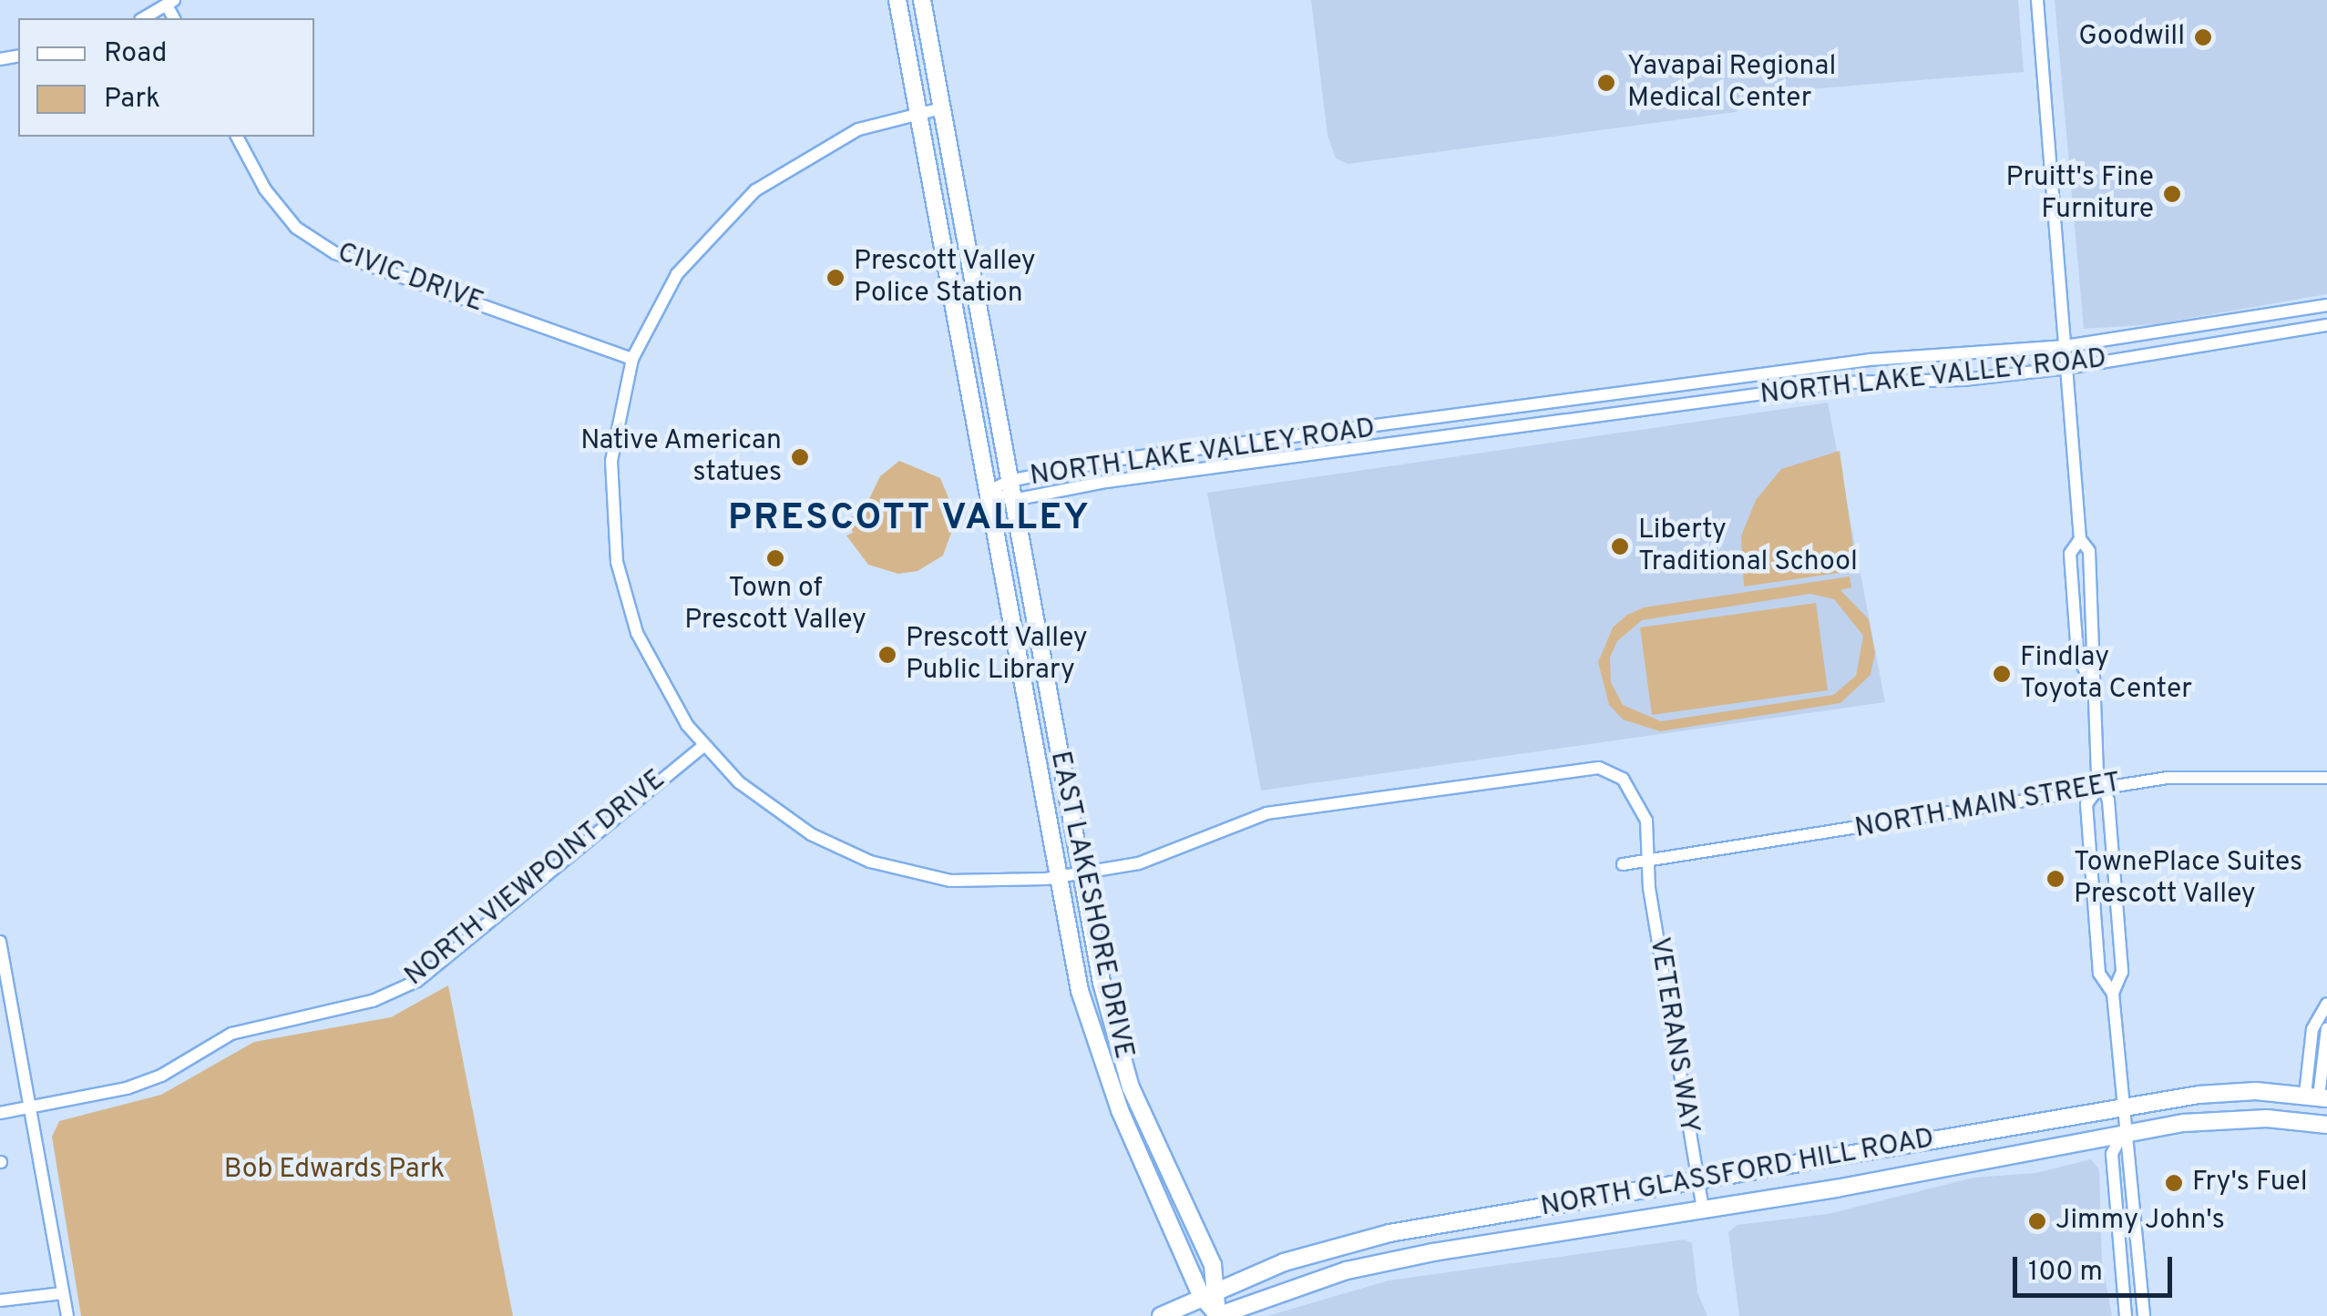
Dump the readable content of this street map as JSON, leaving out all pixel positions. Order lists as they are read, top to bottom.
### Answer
{
  "streets": {
    "main road": ["EAST LAKESHORE DRIVE", "NORTH GLASSFORD HILL ROAD"],
    "street": [
      "CIVIC DRIVE",
      "NORTH LAKE VALLEY ROAD",
      "NORTH MAIN STREET",
      "NORTH VIEWPOINT DRIVE",
      "VETERANS WAY"
    ]
  },
  "crossings": [
    ["NORTH LAKE VALLEY ROAD", "EAST LAKESHORE DRIVE"],
    ["NORTH MAIN STREET", "VETERANS WAY"],
    ["EAST LAKESHORE DRIVE", "NORTH GLASSFORD HILL ROAD"],
    ["VETERANS WAY", "NORTH GLASSFORD HILL ROAD"]
  ],
  "districts": ["PRESCOTT VALLEY"],
  "parks": ["Bob Edwards Park"],
  "places": [
    "Goodwill",
    "Yavapai Regional Medical Center",
    "Pruitt's Fine Furniture",
    "Prescott Valley Police Station",
    "Native American statues",
    "Liberty Traditional School",
    "Town of Prescott Valley",
    "Prescott Valley Public Library",
    "Findlay Toyota Center",
    "TownePlace Suites Prescott Valley",
    "Fry's Fuel",
    "Jimmy John's"
  ],
  "legend": ["Road", "Park"],
  "scale_bar": "100 m"
}
